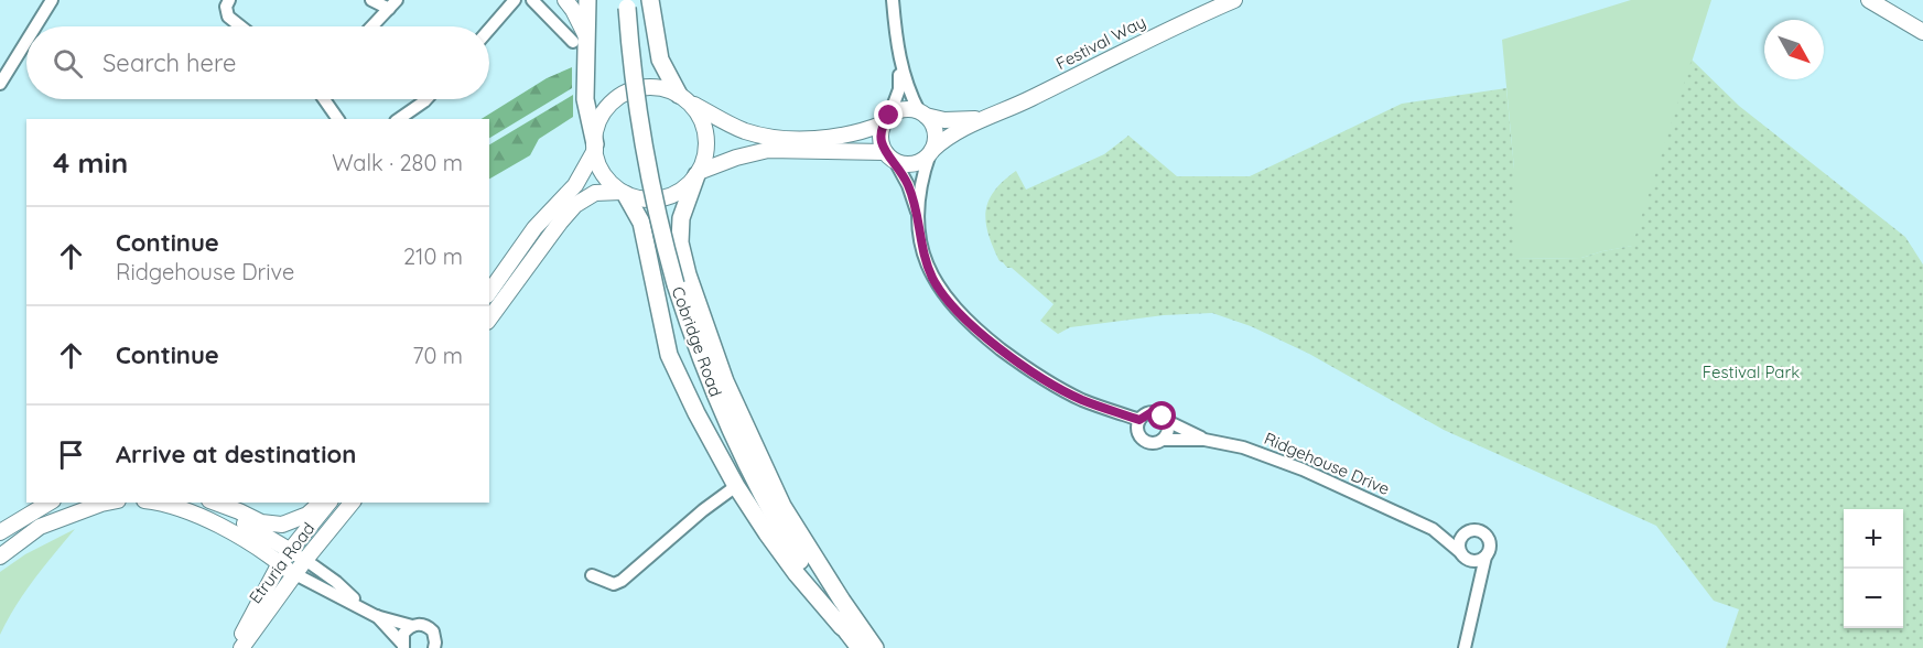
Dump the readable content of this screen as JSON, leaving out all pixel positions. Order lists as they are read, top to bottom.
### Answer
{
  "streets": {
    "highway": ["Cobridge Road"],
    "main road": ["Festival Way", "Etruria Road"],
    "street": ["Ridgehouse Drive"]
  },
  "parks": ["Festival Park"],
  "north": "bottom right",
  "page": {
    "search": "Search here",
    "heading": ["4 min", "Walk · 280 m"],
    "list": [
      ["Continue", "Ridgehouse Drive", "210 m"],
      ["Continue", "70 m"],
      "Arrive at destination"
    ],
    "map_buttons": ["+", "−"]
  }
}
